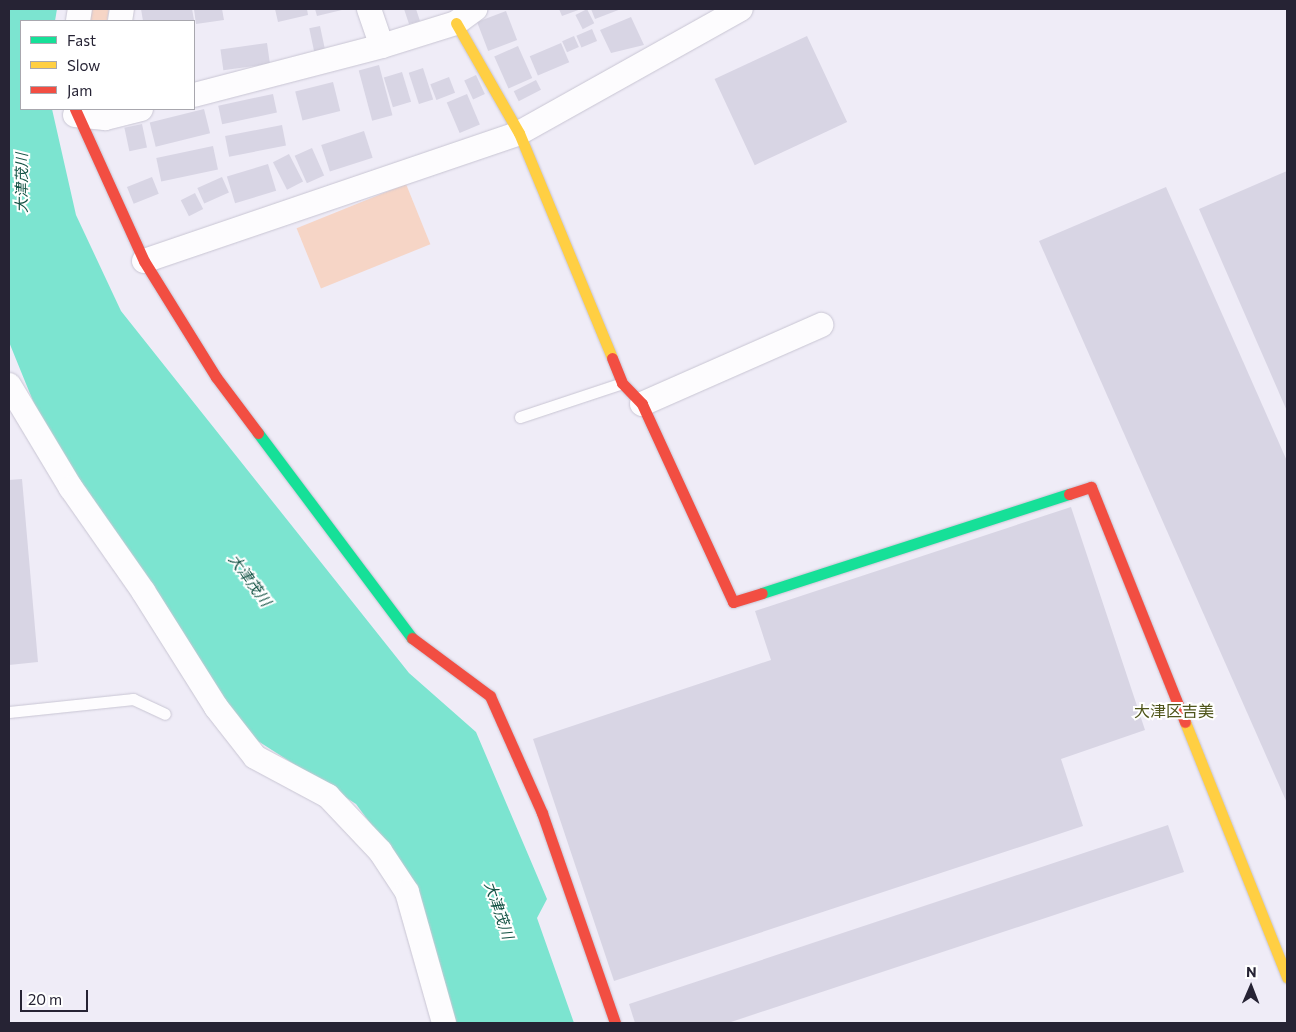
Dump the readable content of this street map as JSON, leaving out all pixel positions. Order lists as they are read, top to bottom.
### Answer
{
  "districts": ["大津区吉美"],
  "water": ["大津茂川"],
  "legend": ["Fast", "Slow", "Jam"],
  "scale_bar": "20 m",
  "north": "top"
}
